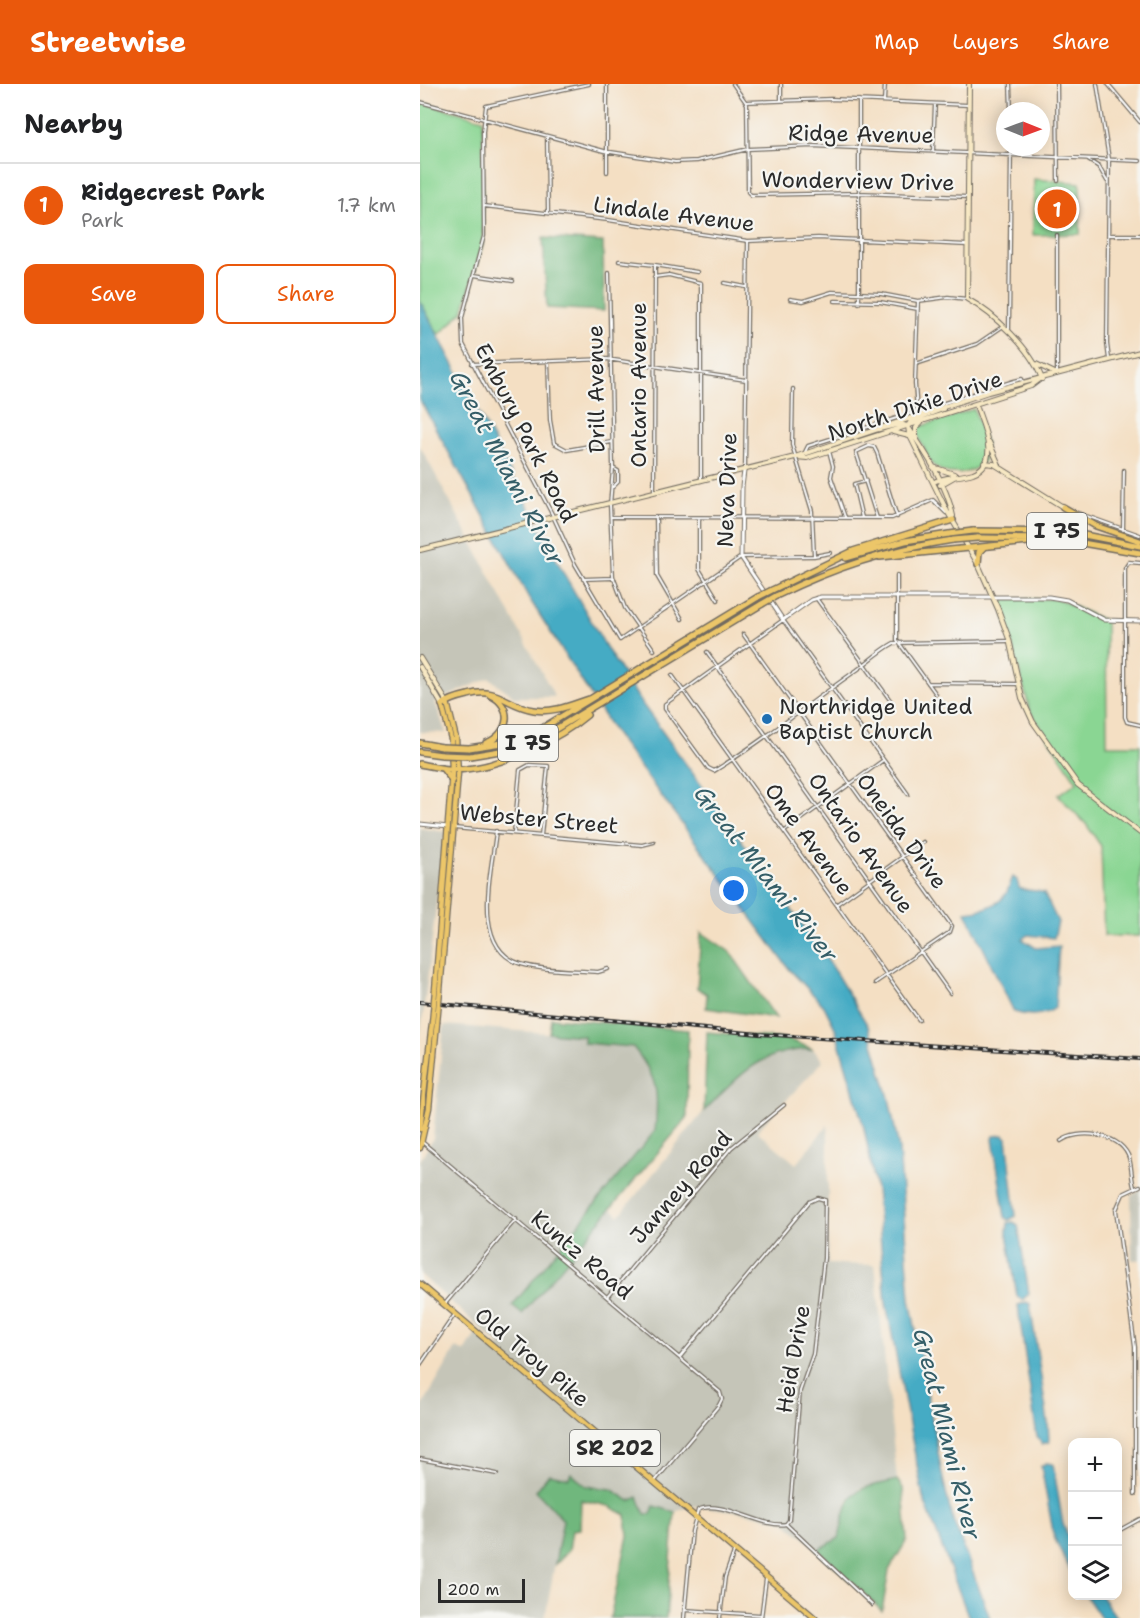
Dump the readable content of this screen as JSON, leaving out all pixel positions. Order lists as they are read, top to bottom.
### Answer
{
  "streets": {
    "highway": ["I 75"],
    "main road": ["North Dixie Drive", "Old Troy Pike", "SR 202"],
    "street": [
      "Ridge Avenue",
      "Wonderview Drive",
      "Lindale Avenue",
      "Ontario Avenue",
      "Drill Avenue",
      "Embury Park Road",
      "Neva Drive",
      "Webster Street",
      "Oneida Drive",
      "Ome Avenue",
      "Janney Road",
      "Kuntz Road",
      "Heid Drive"
    ]
  },
  "crossings": [
    ["Ridge Avenue", "Wonderview Drive"],
    ["Ridge Avenue", "Embury Park Road"],
    ["Lindale Avenue", "Embury Park Road"],
    ["Lindale Avenue", "Neva Drive"],
    ["Ontario Avenue", "North Dixie Drive"],
    ["Ontario Avenue", "Oneida Drive"],
    ["Drill Avenue", "North Dixie Drive"],
    ["North Dixie Drive", "Embury Park Road"],
    ["North Dixie Drive", "Neva Drive"],
    ["Janney Road", "Kuntz Road"],
    ["Kuntz Road", "Old Troy Pike"],
    ["Kuntz Road", "Heid Drive"]
  ],
  "water": ["Great Miami River"],
  "places": ["Northridge United Baptist Church"],
  "scale_bar": "200 m",
  "north": "right",
  "page": {
    "header": "Streetwise",
    "nav": ["Map", "Layers", "Share"],
    "heading": "Nearby",
    "list": [
      {
        "mark": "1",
        "name": "Ridgecrest Park",
        "note": "Park",
        "value": "1.7 km"
      }
    ],
    "pins": "1",
    "buttons": ["Save", "Share"],
    "map_buttons": ["+", "−"],
    "scale": "200 m"
  }
}
